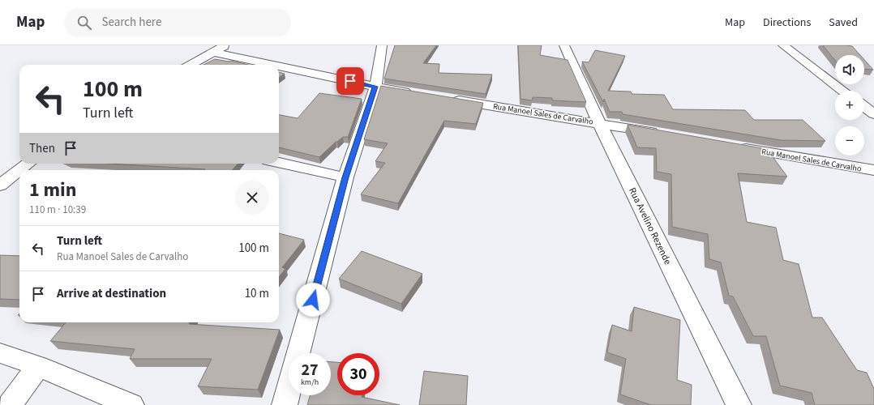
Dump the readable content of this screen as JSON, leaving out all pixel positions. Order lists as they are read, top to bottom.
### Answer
{
  "streets": {
    "street": ["Rua Manoel Sales de Carvalho", "Rua Avelino Rezende"]
  },
  "crossings": [
    ["Rua Manoel Sales de Carvalho", "Rua Avelino Rezende"]
  ],
  "page": {
    "header": "Map",
    "search": "Search here",
    "nav": ["Map", "Directions", "Saved"],
    "map_buttons": ["+", "−"],
    "turn": ["100 m", "Turn left"],
    "then": "Then",
    "heading": ["1 min", "110 m · 10:39"],
    "list": [
      {
        "name": "Turn left",
        "note": "Rua Manoel Sales de Carvalho",
        "value": "100 m"
      },
      {
        "name": "Arrive at destination",
        "value": "10 m"
      }
    ],
    "speed": "27 km/h",
    "limit": "30"
  }
}
